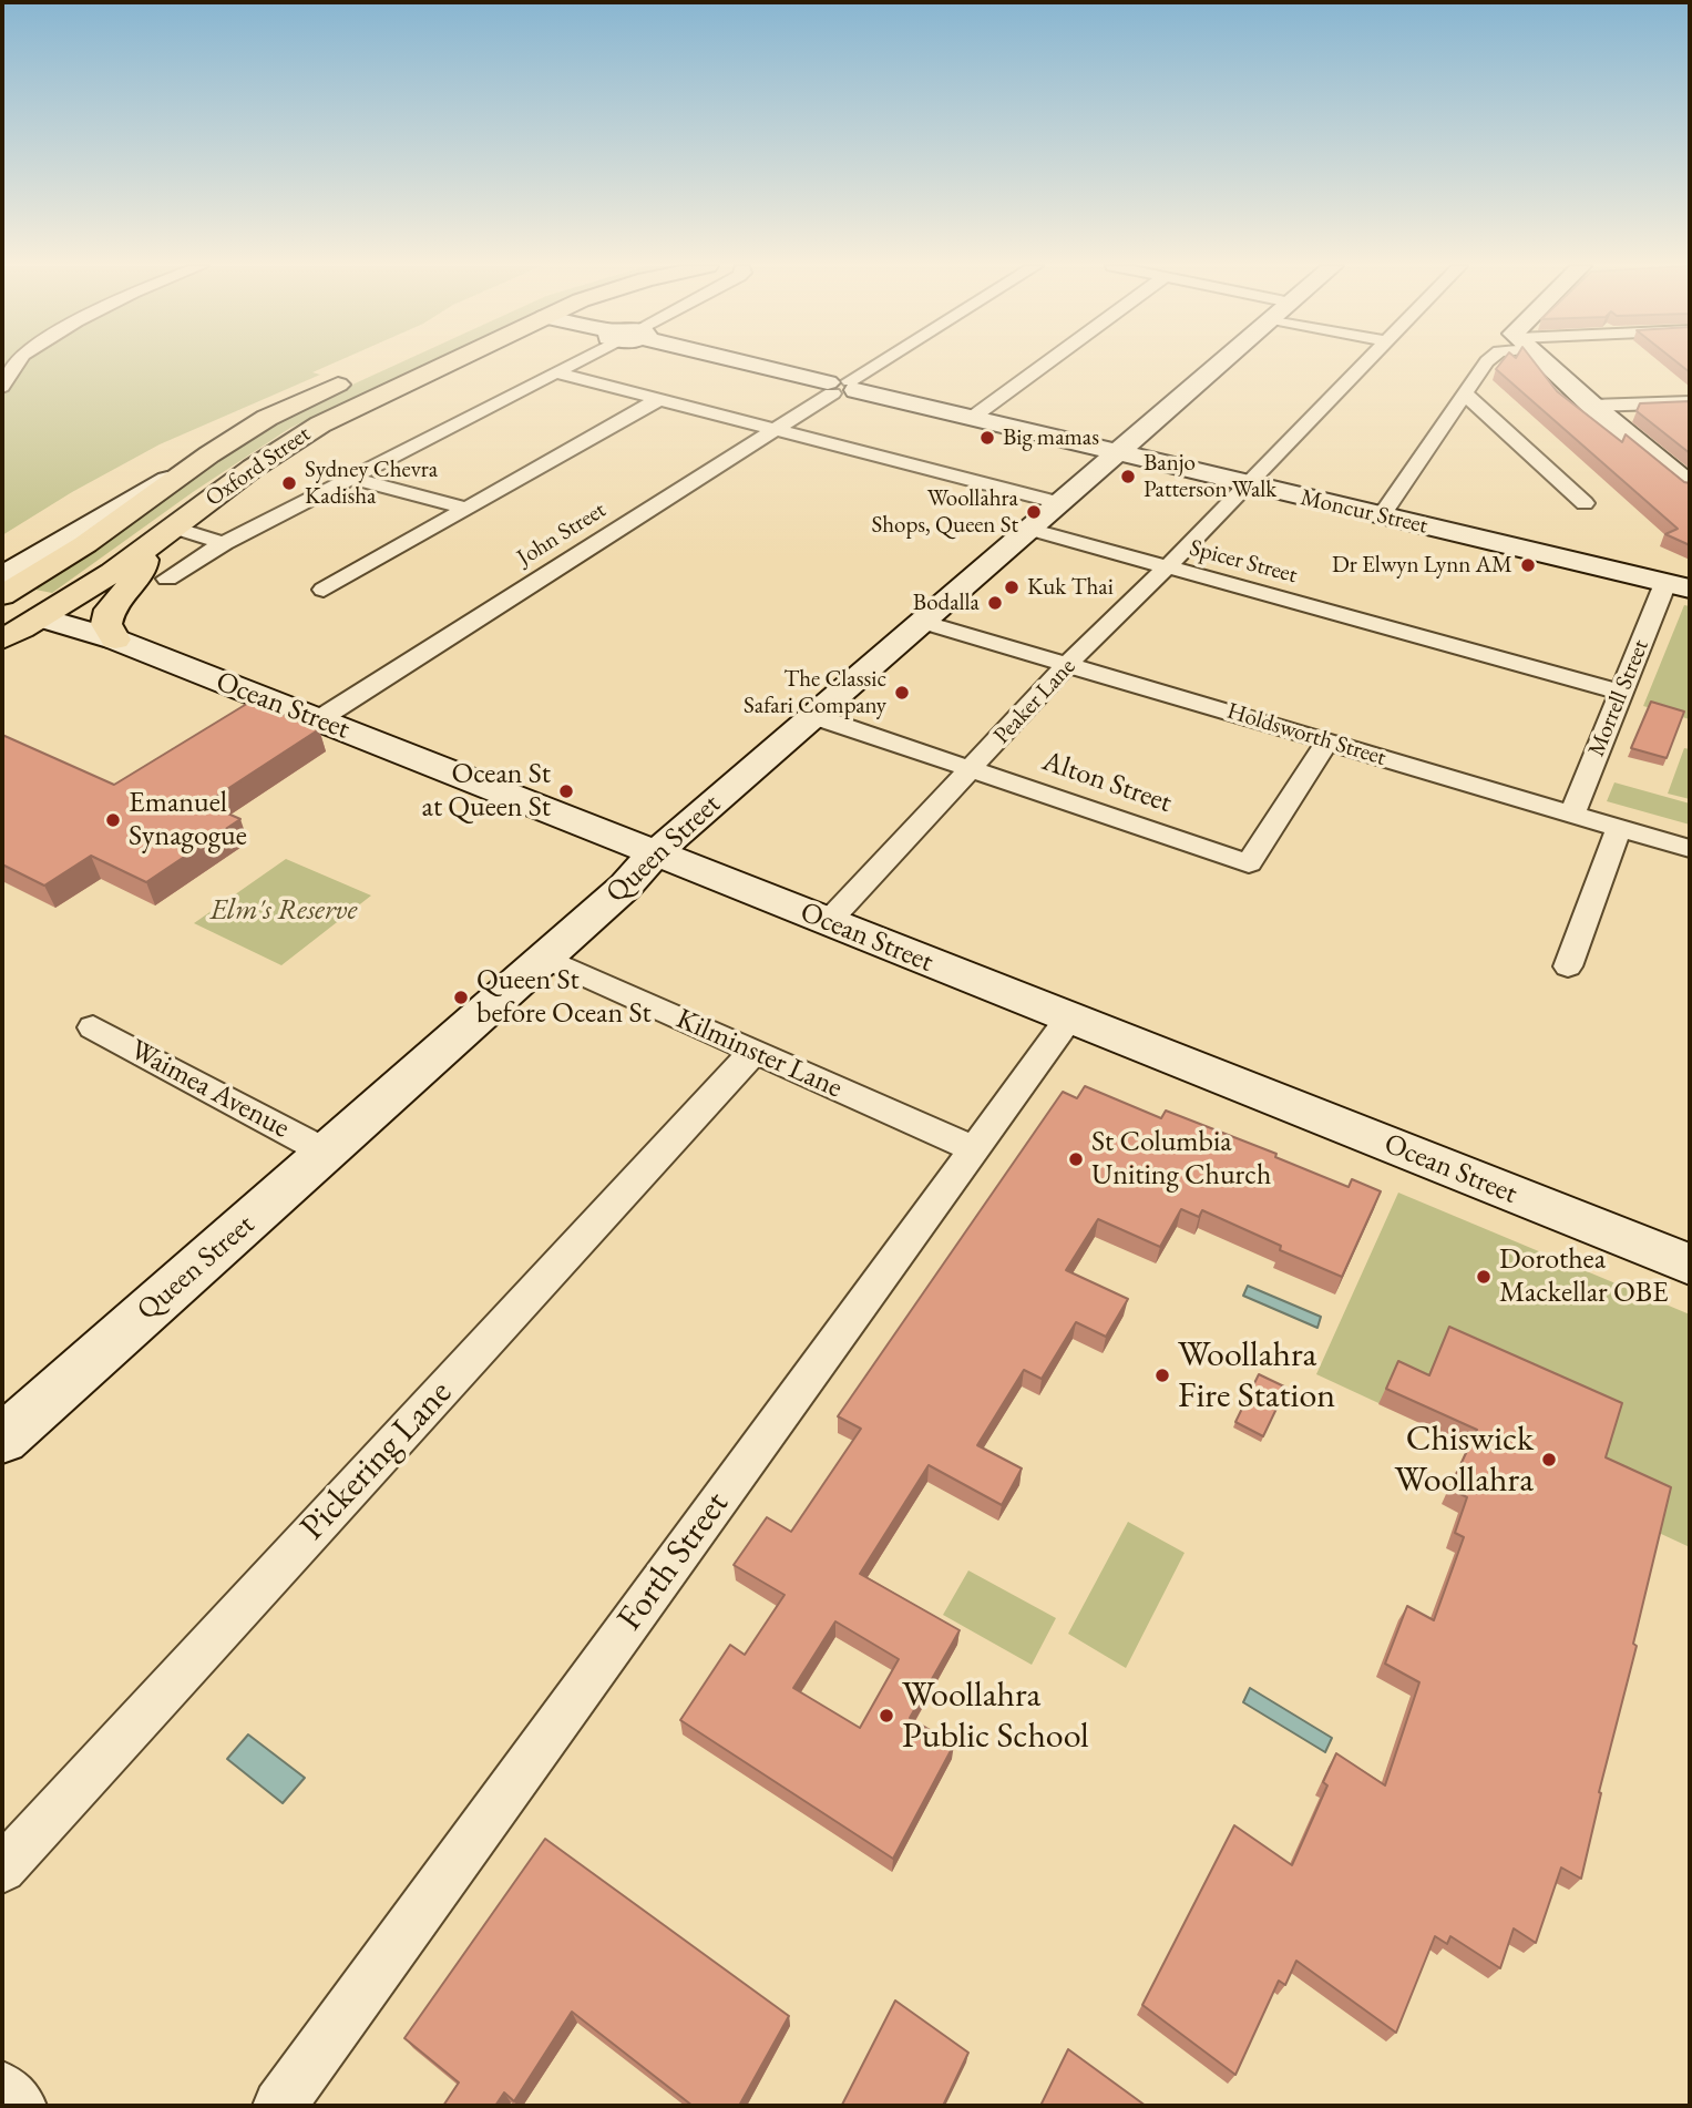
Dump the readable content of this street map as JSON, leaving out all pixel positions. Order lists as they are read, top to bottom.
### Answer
{
  "streets": {
    "main road": ["Oxford Street"],
    "street": [
      "Moncur Street",
      "John Street",
      "Spicer Street",
      "Morrell Street",
      "Peaker Lane",
      "Ocean Street",
      "Holdsworth Street",
      "Alton Street",
      "Queen Street",
      "Kilminster Lane",
      "Waimea Avenue",
      "Pickering Lane",
      "Forth Street"
    ]
  },
  "crossings": [
    ["Oxford Street", "Ocean Street"],
    ["Moncur Street", "John Street"],
    ["Moncur Street", "Morrell Street"],
    ["Moncur Street", "Peaker Lane"],
    ["Moncur Street", "Queen Street"],
    ["John Street", "Ocean Street"],
    ["Spicer Street", "Morrell Street"],
    ["Spicer Street", "Peaker Lane"],
    ["Spicer Street", "Queen Street"],
    ["Morrell Street", "Holdsworth Street"],
    ["Peaker Lane", "Ocean Street"],
    ["Peaker Lane", "Holdsworth Street"],
    ["Peaker Lane", "Alton Street"],
    ["Ocean Street", "Queen Street"],
    ["Ocean Street", "Forth Street"],
    ["Holdsworth Street", "Alton Street"],
    ["Holdsworth Street", "Queen Street"],
    ["Alton Street", "Queen Street"],
    ["Queen Street", "Kilminster Lane"],
    ["Queen Street", "Waimea Avenue"],
    ["Kilminster Lane", "Pickering Lane"],
    ["Kilminster Lane", "Forth Street"]
  ],
  "parks": ["Elm's Reserve"],
  "places": [
    "Big mamas",
    "Banjo Patterson Walk",
    "Sydney Chevra Kadisha",
    "Woollahra Shops, Queen St",
    "Dr Elwyn Lynn AM",
    "Kuk Thai",
    "Bodalla",
    "The Classic Safari Company",
    "Ocean St at Queen St",
    "Emanuel Synagogue",
    "Queen St before Ocean St",
    "St Columbia Uniting Church",
    "Dorothea Mackellar OBE",
    "Woollahra Fire Station",
    "Chiswick Woollahra",
    "Woollahra Public School"
  ]
}
